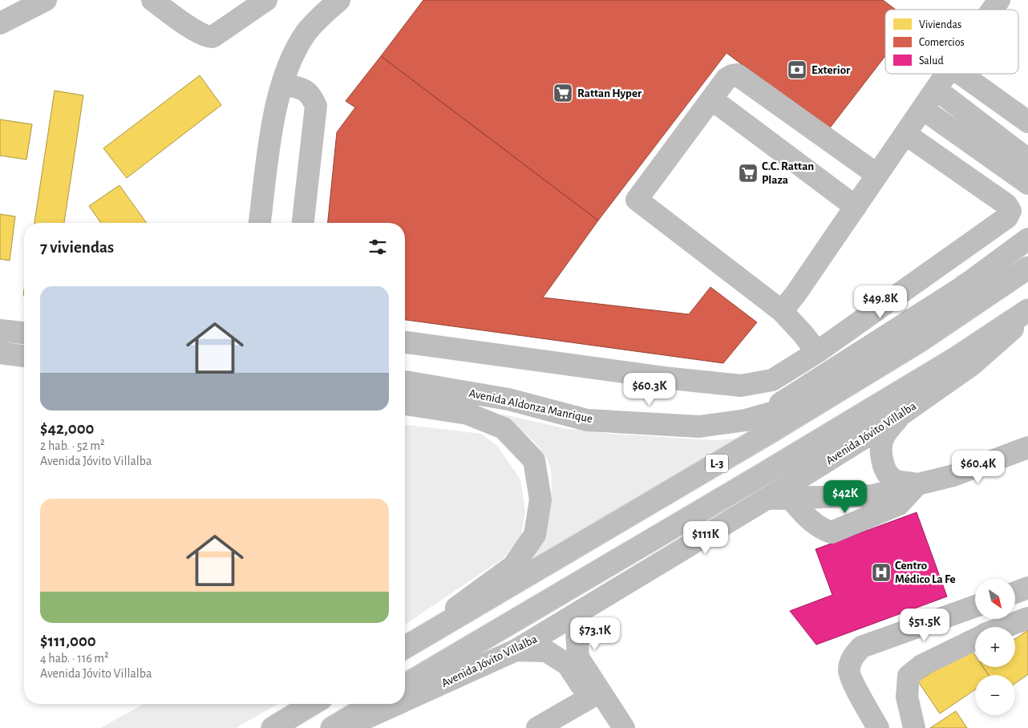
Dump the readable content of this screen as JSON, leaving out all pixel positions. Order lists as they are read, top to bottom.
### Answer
{
  "streets": {
    "street": ["Avenida Aldonza Manrique", "Avenida Jóvito Villalba", "L-3"]
  },
  "crossings": [
    ["Avenida Aldonza Manrique", "L-3"]
  ],
  "places": {
    "bank": ["Exterior"],
    "supermarket": ["Rattan Hyper", "C.C. Rattan Plaza"],
    "hospital": ["Centro Médico La Fe"]
  },
  "legend": ["Viviendas", "Comercios", "Salud"],
  "north": "bottom right",
  "page": {
    "heading": "7 viviendas",
    "list": [
      {
        "name": "$42,000",
        "note": "2 hab. · 52 m² · Avenida Jóvito Villalba"
      },
      {
        "name": "$111,000",
        "note": "4 hab. · 116 m² · Avenida Jóvito Villalba"
      }
    ],
    "price": [
      "$49.8K",
      "$60.3K",
      "$60.4K",
      "$42K",
      "$111K",
      "$51.5K",
      "$73.1K"
    ],
    "map_buttons": ["+", "−"]
  }
}
